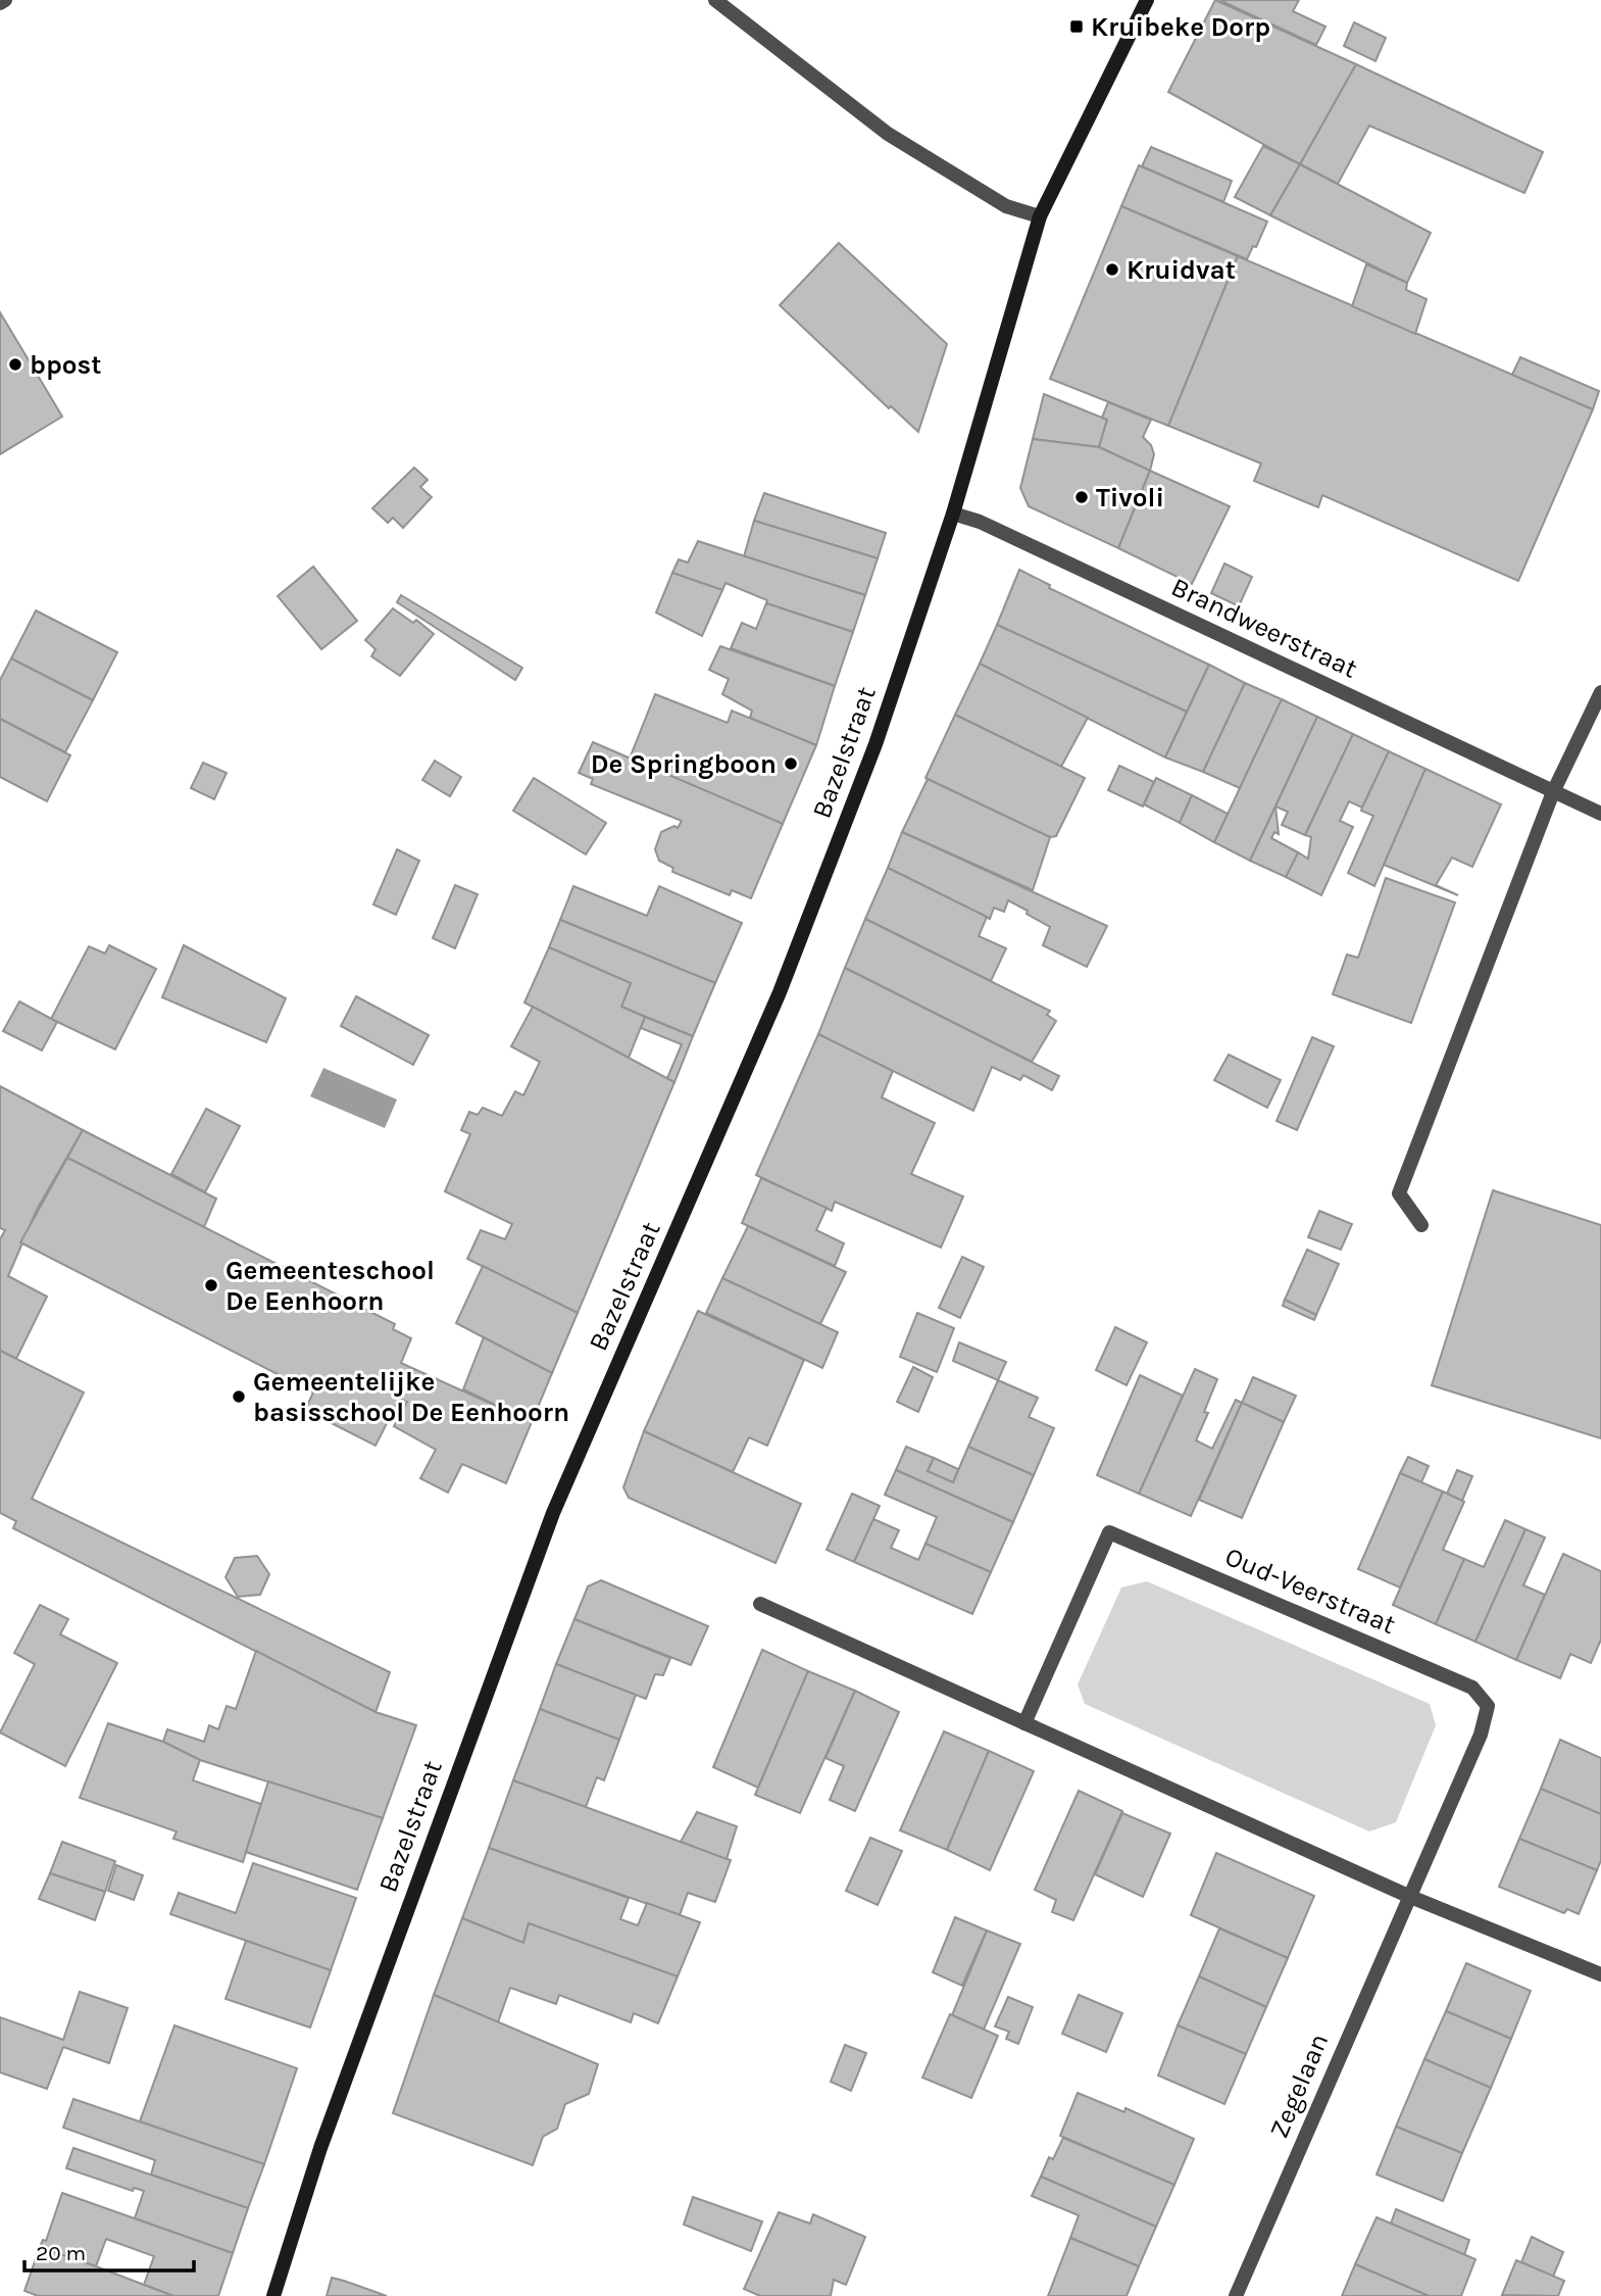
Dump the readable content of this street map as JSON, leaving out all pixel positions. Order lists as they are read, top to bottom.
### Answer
{
  "streets": {
    "main road": ["Bazelstraat"],
    "street": ["Brandweerstraat", "Oud-Veerstraat", "Zegelaan"]
  },
  "crossings": [
    ["Brandweerstraat", "Bazelstraat"],
    ["Oud-Veerstraat", "Zegelaan"]
  ],
  "places": {
    "transit": ["Kruibeke Dorp"],
    "other": [
      "Kruidvat",
      "bpost",
      "Tivoli",
      "De Springboon",
      "Gemeenteschool De Eenhoorn",
      "Gemeentelijke basisschool De Eenhoorn"
    ]
  },
  "scale_bar": "20 m"
}
